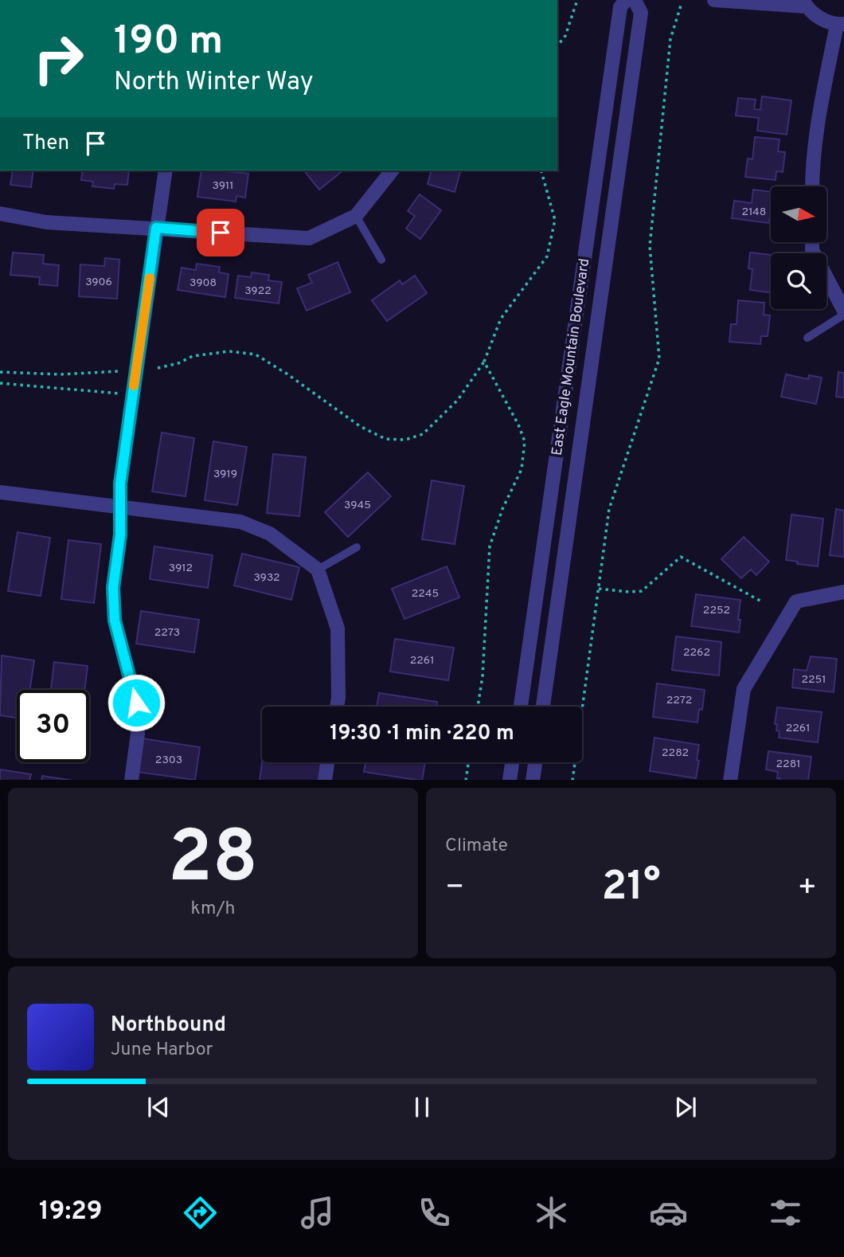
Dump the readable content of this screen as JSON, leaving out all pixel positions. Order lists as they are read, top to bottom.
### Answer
{
  "streets": {
    "street": ["East Eagle Mountain Boulevard"]
  },
  "house_numbers": [
    "3911",
    "2148",
    "3906",
    "3908",
    "3922",
    "3919",
    "3945",
    "3912",
    "3932",
    "2245",
    "2252",
    "2273",
    "2262",
    "2261",
    "2251",
    "2272",
    "2261",
    "2282",
    "2303",
    "2281"
  ],
  "north": "right",
  "page": {
    "turn": ["190 m", "North Winter Way"],
    "then": "Then",
    "limit": "30",
    "trip": "19:30 · 1 min · 220 m",
    "tile": [
      ["28", "km/h"],
      "Climate"
    ],
    "heat": ["−", "21°", "+"],
    "song": ["Northbound", "June Harbor"],
    "tabs": "19:29"
  }
}
